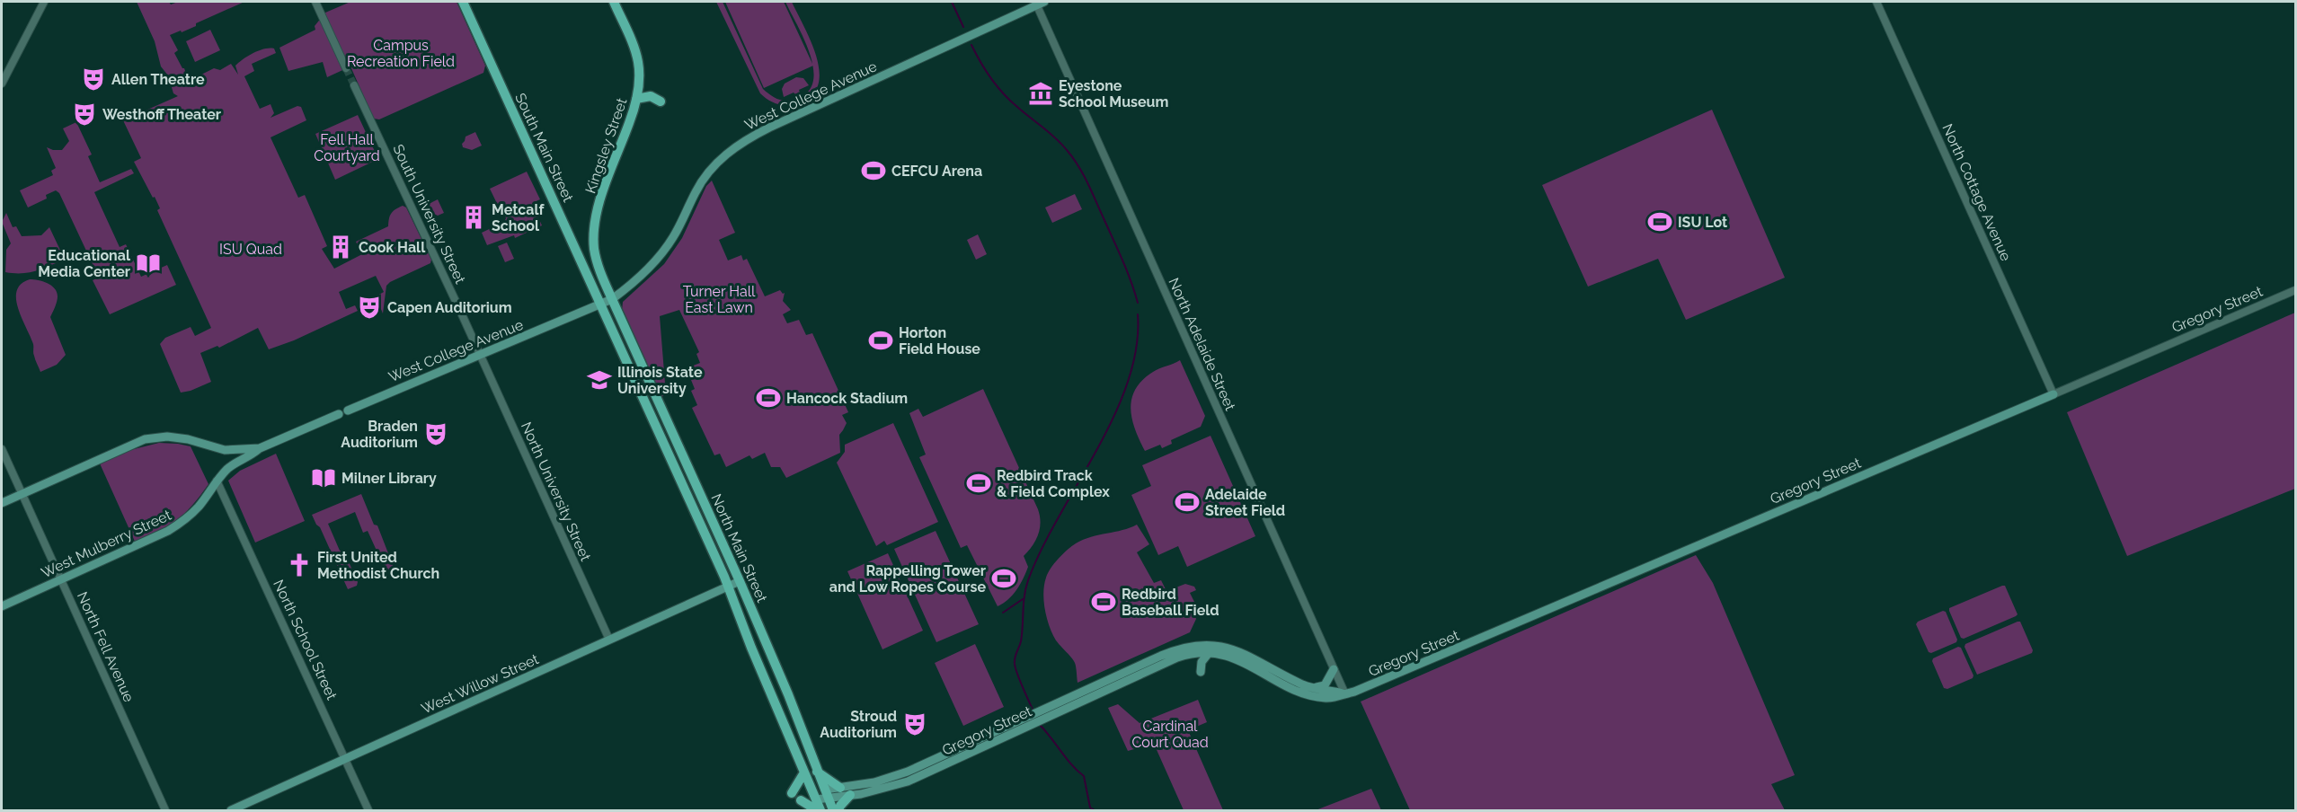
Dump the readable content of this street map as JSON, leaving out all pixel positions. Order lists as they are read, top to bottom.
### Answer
{
  "streets": {
    "main road": [
      "West College Avenue",
      "Kingsley Street",
      "South Main Street",
      "Gregory Street",
      "West Mulberry Street",
      "North Main Street",
      "West Willow Street"
    ],
    "street": [
      "North Cottage Avenue",
      "South University Street",
      "North Adelaide Street",
      "North University Street",
      "North School Street",
      "North Fell Avenue"
    ]
  },
  "crossings": [
    ["West College Avenue", "Kingsley Street"],
    ["West College Avenue", "South Main Street"],
    ["West College Avenue", "South University Street"],
    ["West College Avenue", "North Adelaide Street"],
    ["West College Avenue", "North University Street"],
    ["West College Avenue", "North Main Street"],
    ["Kingsley Street", "North Main Street"],
    ["South Main Street", "North Main Street"],
    ["North Cottage Avenue", "Gregory Street"],
    ["South University Street", "North University Street"],
    ["Gregory Street", "North Adelaide Street"],
    ["Gregory Street", "North Main Street"],
    ["North University Street", "West Willow Street"],
    ["West Mulberry Street", "North School Street"],
    ["West Mulberry Street", "North Fell Avenue"],
    ["North Main Street", "West Willow Street"],
    ["North School Street", "West Willow Street"]
  ],
  "parks": [
    "Campus Recreation Field",
    "Fell Hall Courtyard",
    "ISU Quad",
    "Turner Hall East Lawn",
    "Cardinal Court Quad"
  ],
  "places": {
    "theatre": [
      "Allen Theatre",
      "Westhoff Theater",
      "Capen Auditorium",
      "Braden Auditorium",
      "Stroud Auditorium"
    ],
    "museum": ["Eyestone School Museum"],
    "sports": [
      "CEFCU Arena",
      "ISU Lot",
      "Horton Field House",
      "Hancock Stadium",
      "Redbird Track & Field Complex",
      "Adelaide Street Field",
      "Rappelling Tower and Low Ropes Course",
      "Redbird Baseball Field"
    ],
    "building": ["Metcalf School", "Cook Hall"],
    "library": ["Educational Media Center", "Milner Library"],
    "school or university": ["Illinois State University"],
    "church": ["First United Methodist Church"]
  }
}
